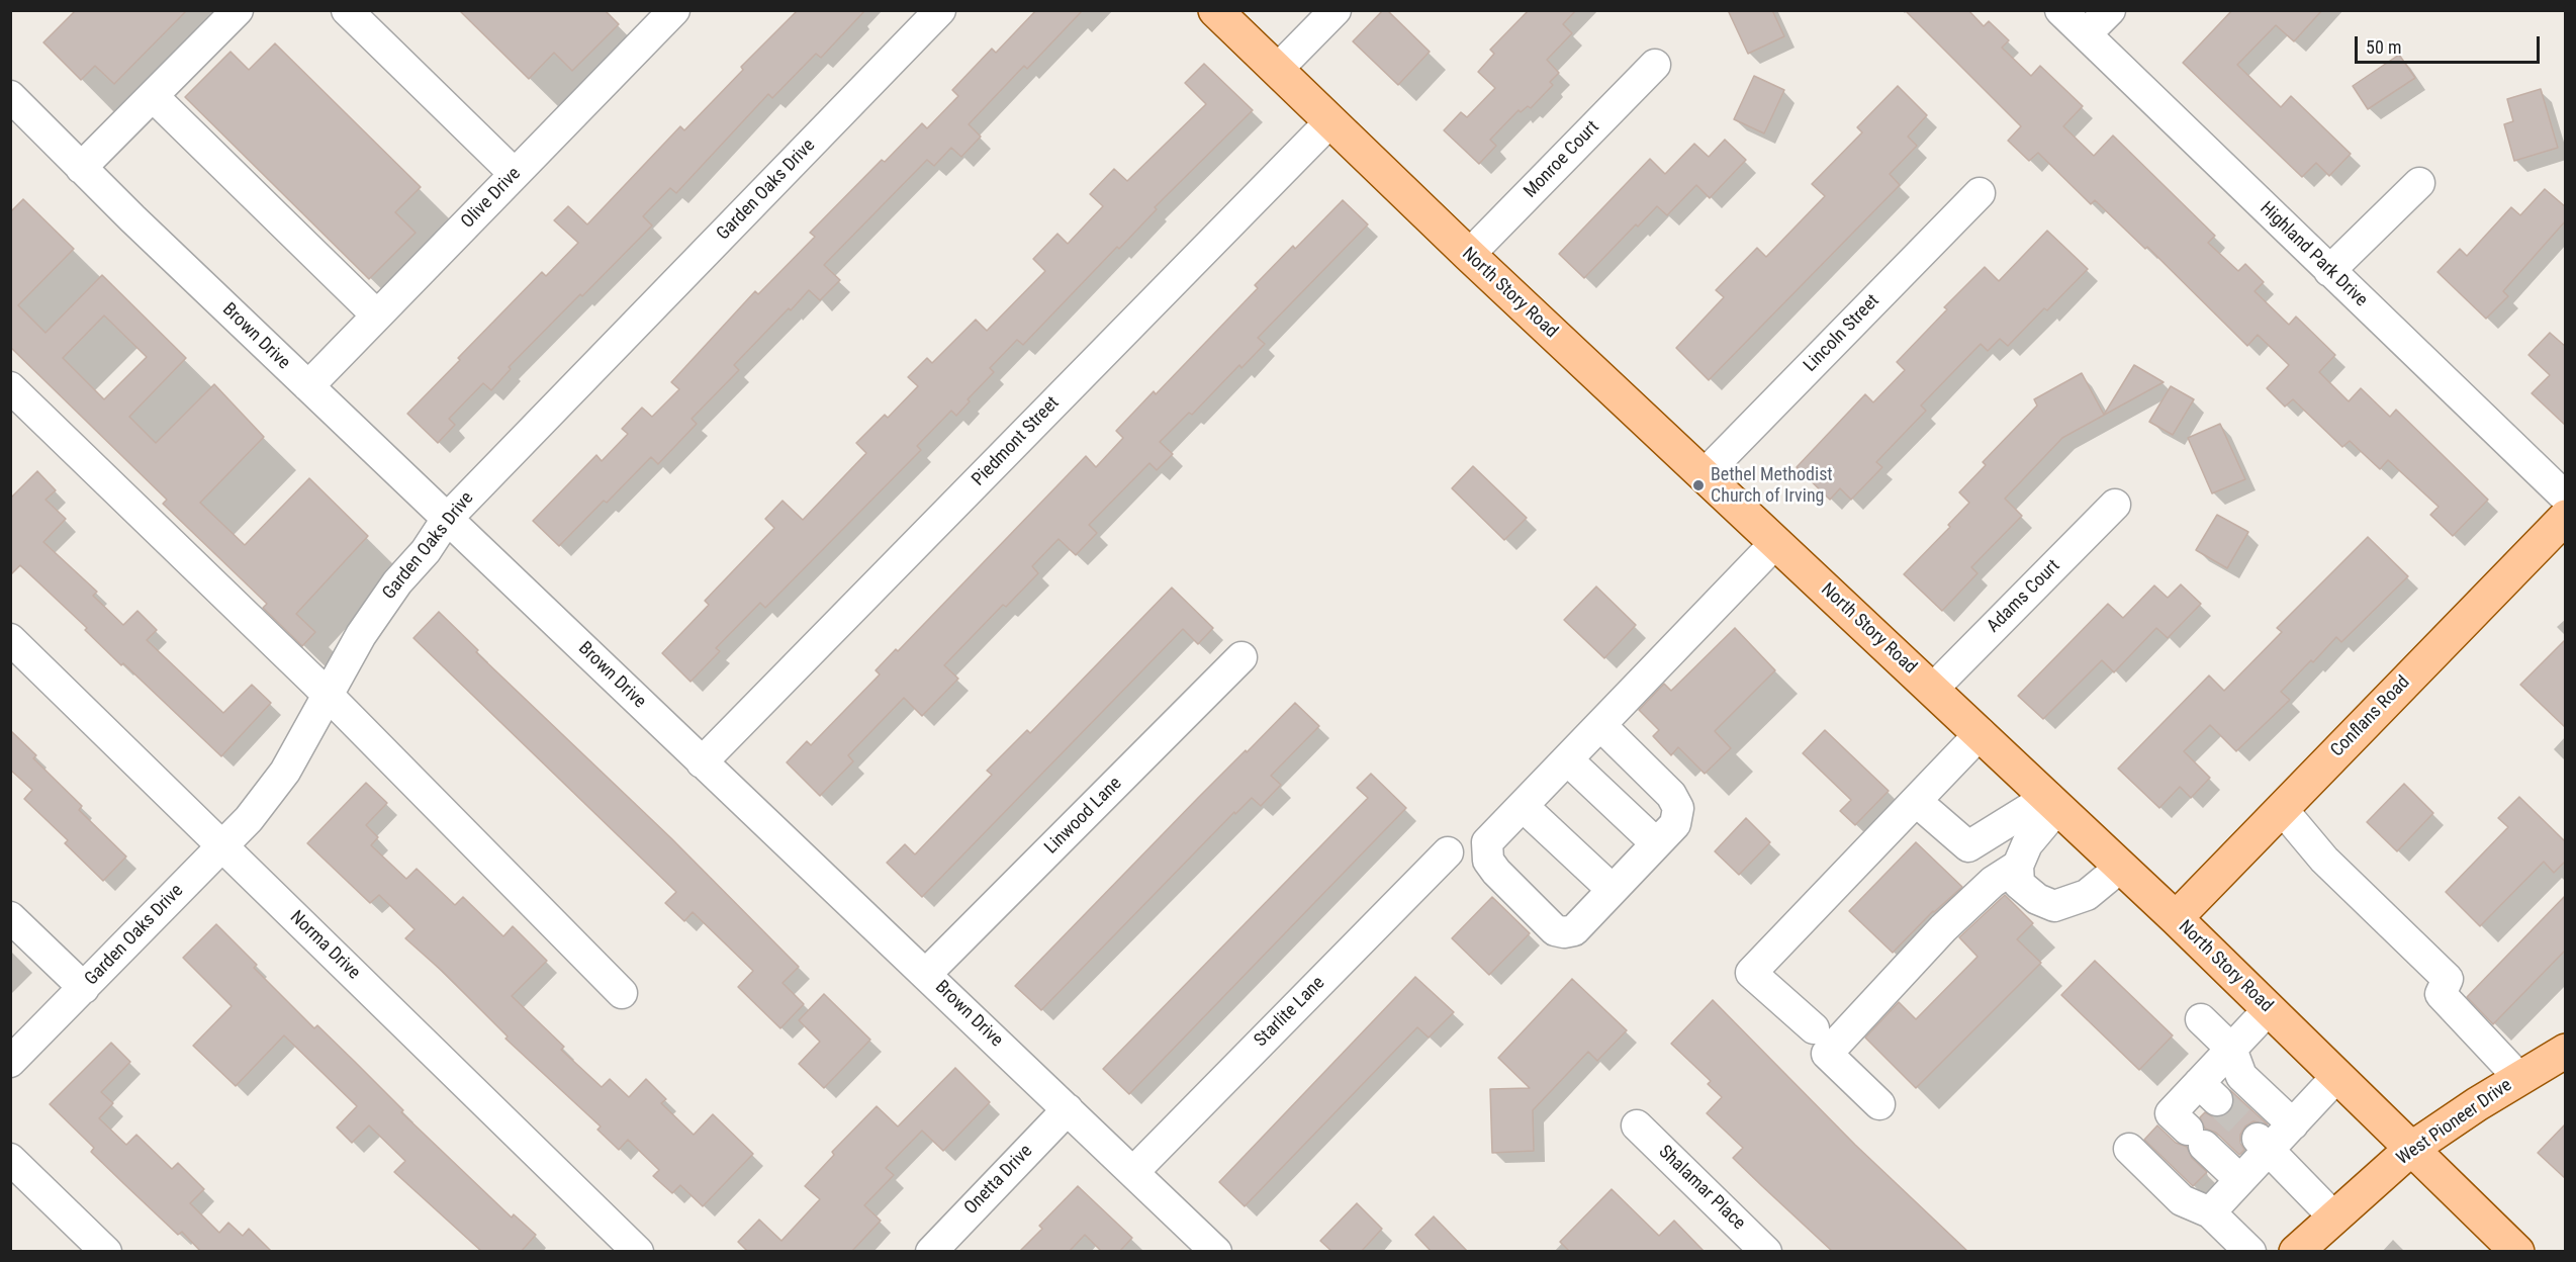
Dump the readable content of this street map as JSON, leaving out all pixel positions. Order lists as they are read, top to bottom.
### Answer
{
  "streets": {
    "main road": ["North Story Road", "Conflans Road", "West Pioneer Drive"],
    "street": [
      "Monroe Court",
      "Garden Oaks Drive",
      "Olive Drive",
      "Highland Park Drive",
      "Lincoln Street",
      "Brown Drive",
      "Piedmont Street",
      "Adams Court",
      "Linwood Lane",
      "Norma Drive",
      "Starlite Lane",
      "Onetta Drive",
      "Shalamar Place"
    ]
  },
  "crossings": [
    ["Monroe Court", "North Story Road"],
    ["Garden Oaks Drive", "Brown Drive"],
    ["Garden Oaks Drive", "Norma Drive"],
    ["Olive Drive", "Brown Drive"],
    ["North Story Road", "Lincoln Street"],
    ["North Story Road", "Piedmont Street"],
    ["North Story Road", "Adams Court"],
    ["North Story Road", "Conflans Road"],
    ["North Story Road", "West Pioneer Drive"],
    ["Brown Drive", "Piedmont Street"],
    ["Brown Drive", "Linwood Lane"],
    ["Brown Drive", "Starlite Lane"],
    ["Brown Drive", "Onetta Drive"]
  ],
  "places": ["Bethel Methodist Church of Irving"],
  "scale_bar": "50 m"
}
